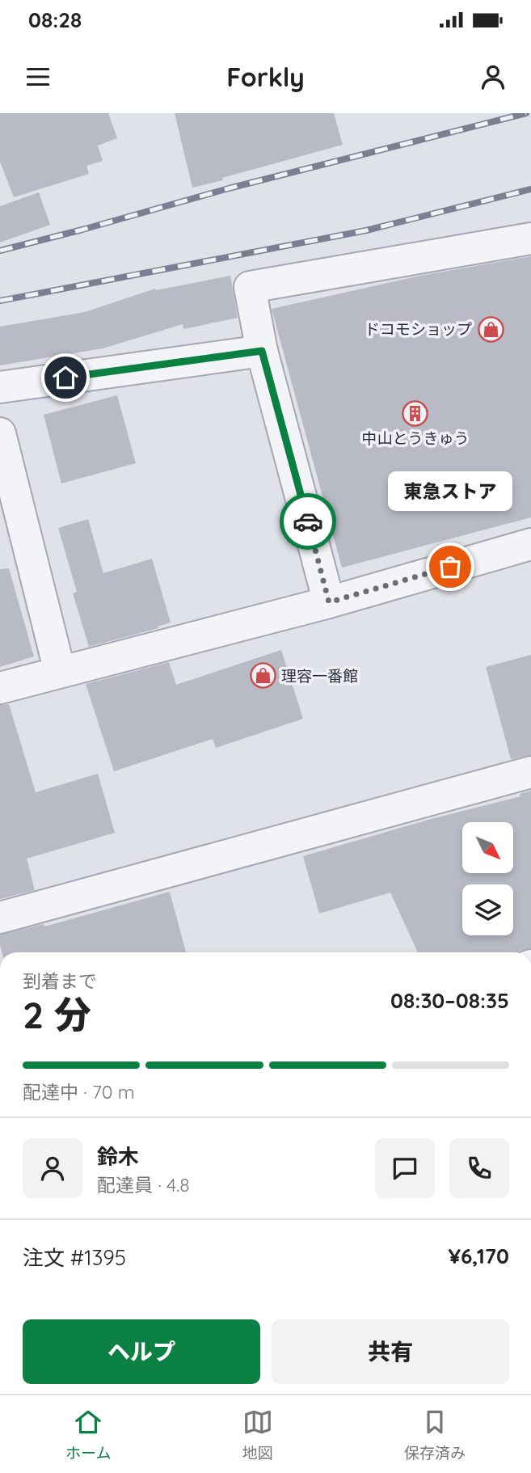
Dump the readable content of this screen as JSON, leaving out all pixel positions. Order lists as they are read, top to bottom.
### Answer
{
  "places": {
    "shop": ["ドコモショップ", "理容一番館"],
    "building": ["中山とうきゅう"],
    "other": ["東急ストア"]
  },
  "north": "bottom right",
  "page": {
    "status": "08:28",
    "header": "Forkly",
    "bubble": "東急ストア",
    "heading": ["2 分", "到着まで", "08:30–08:35"],
    "panel": [
      "鈴木",
      "配達員 · 4.8",
      "注文 #1395",
      "¥6,170"
    ],
    "bar": "配達中 · 70 m",
    "buttons": ["ヘルプ", "共有"],
    "tabs": ["ホーム", "地図", "保存済み"]
  }
}
